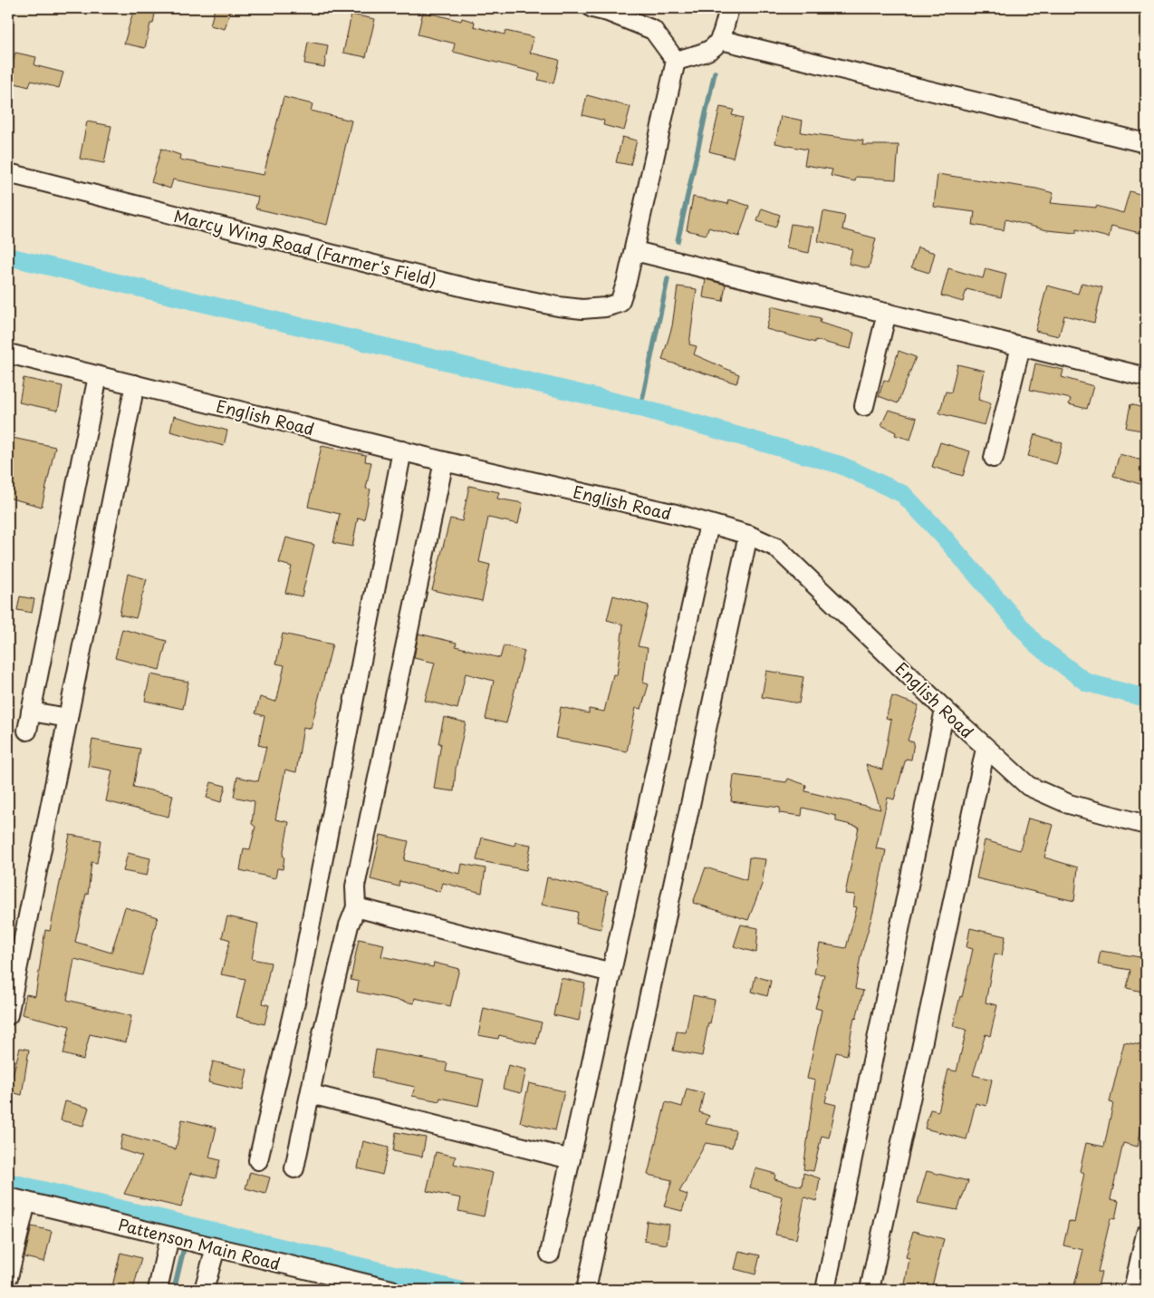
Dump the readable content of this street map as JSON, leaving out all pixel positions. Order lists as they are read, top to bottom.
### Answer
{
  "streets": {
    "street": ["Marcy Wing Road (Farmer's Field)", "English Road", "Pattenson Main Road"]
  }
}
